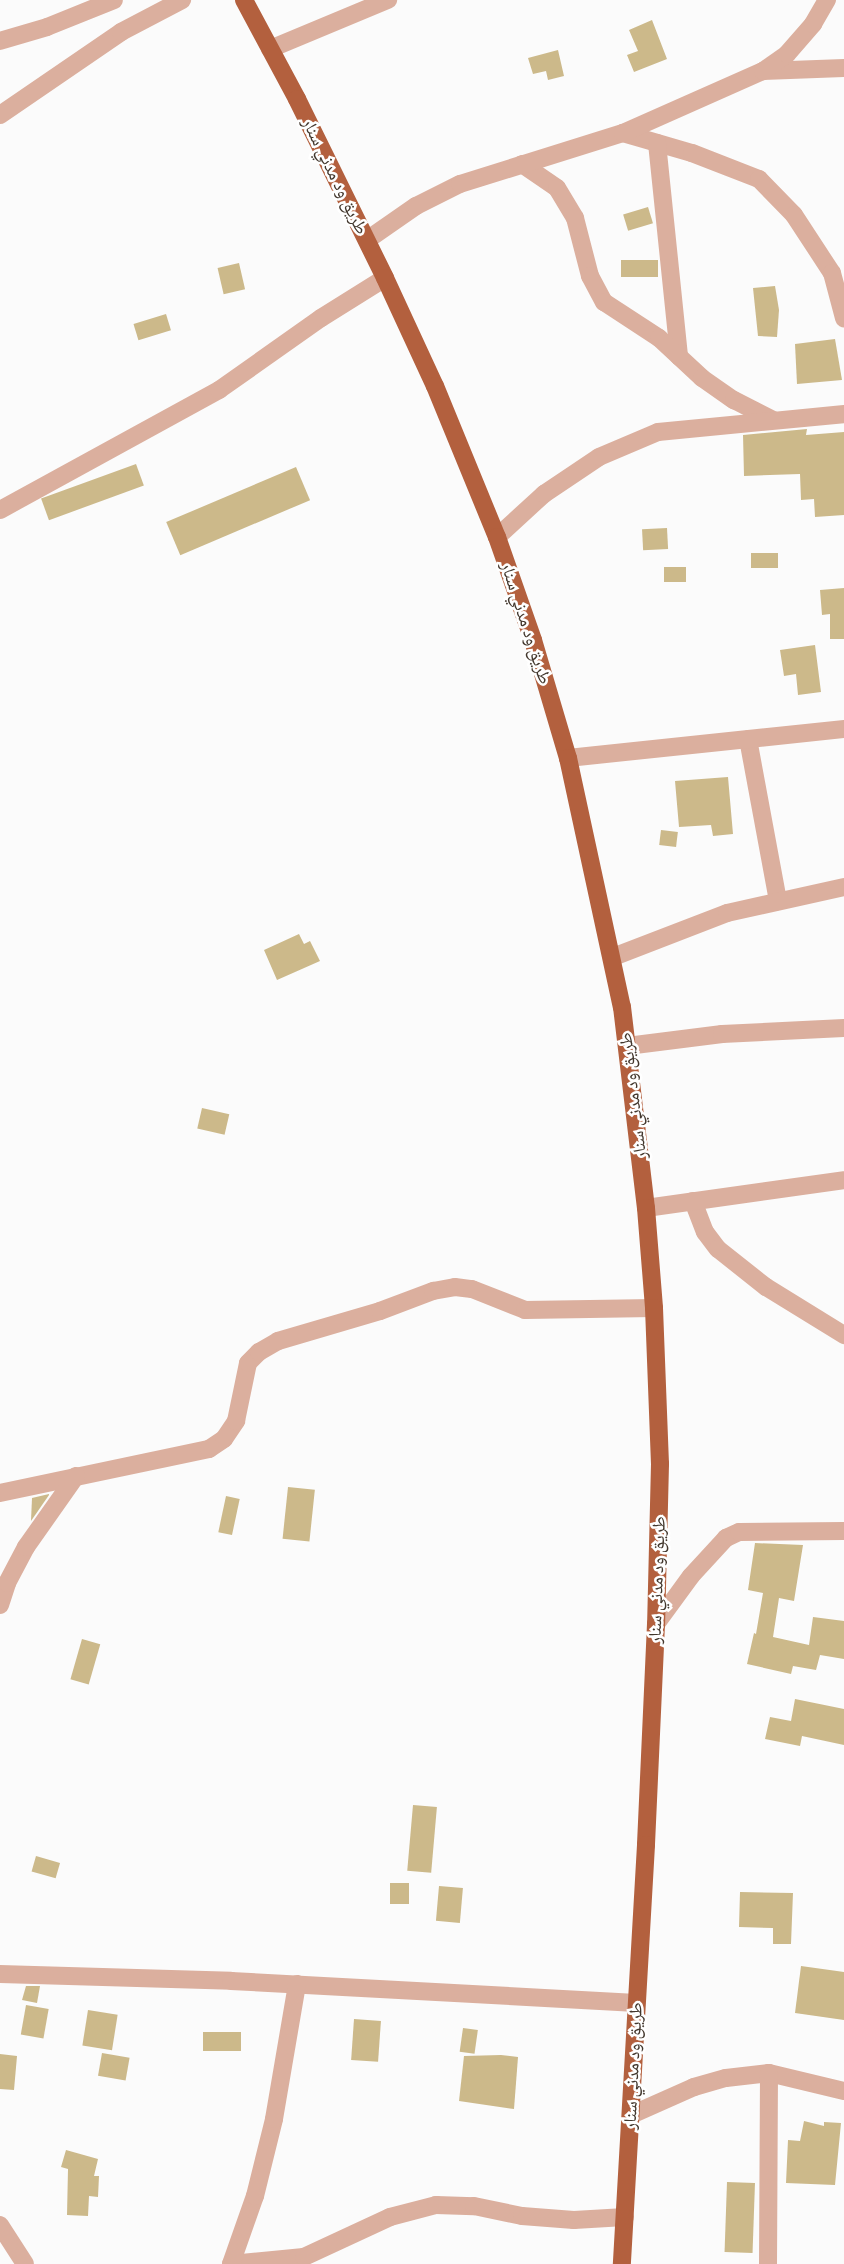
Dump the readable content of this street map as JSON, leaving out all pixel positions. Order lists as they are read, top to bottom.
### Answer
{
  "streets": {
    "highway": ["طريق ود مدني سنار"]
  }
}
